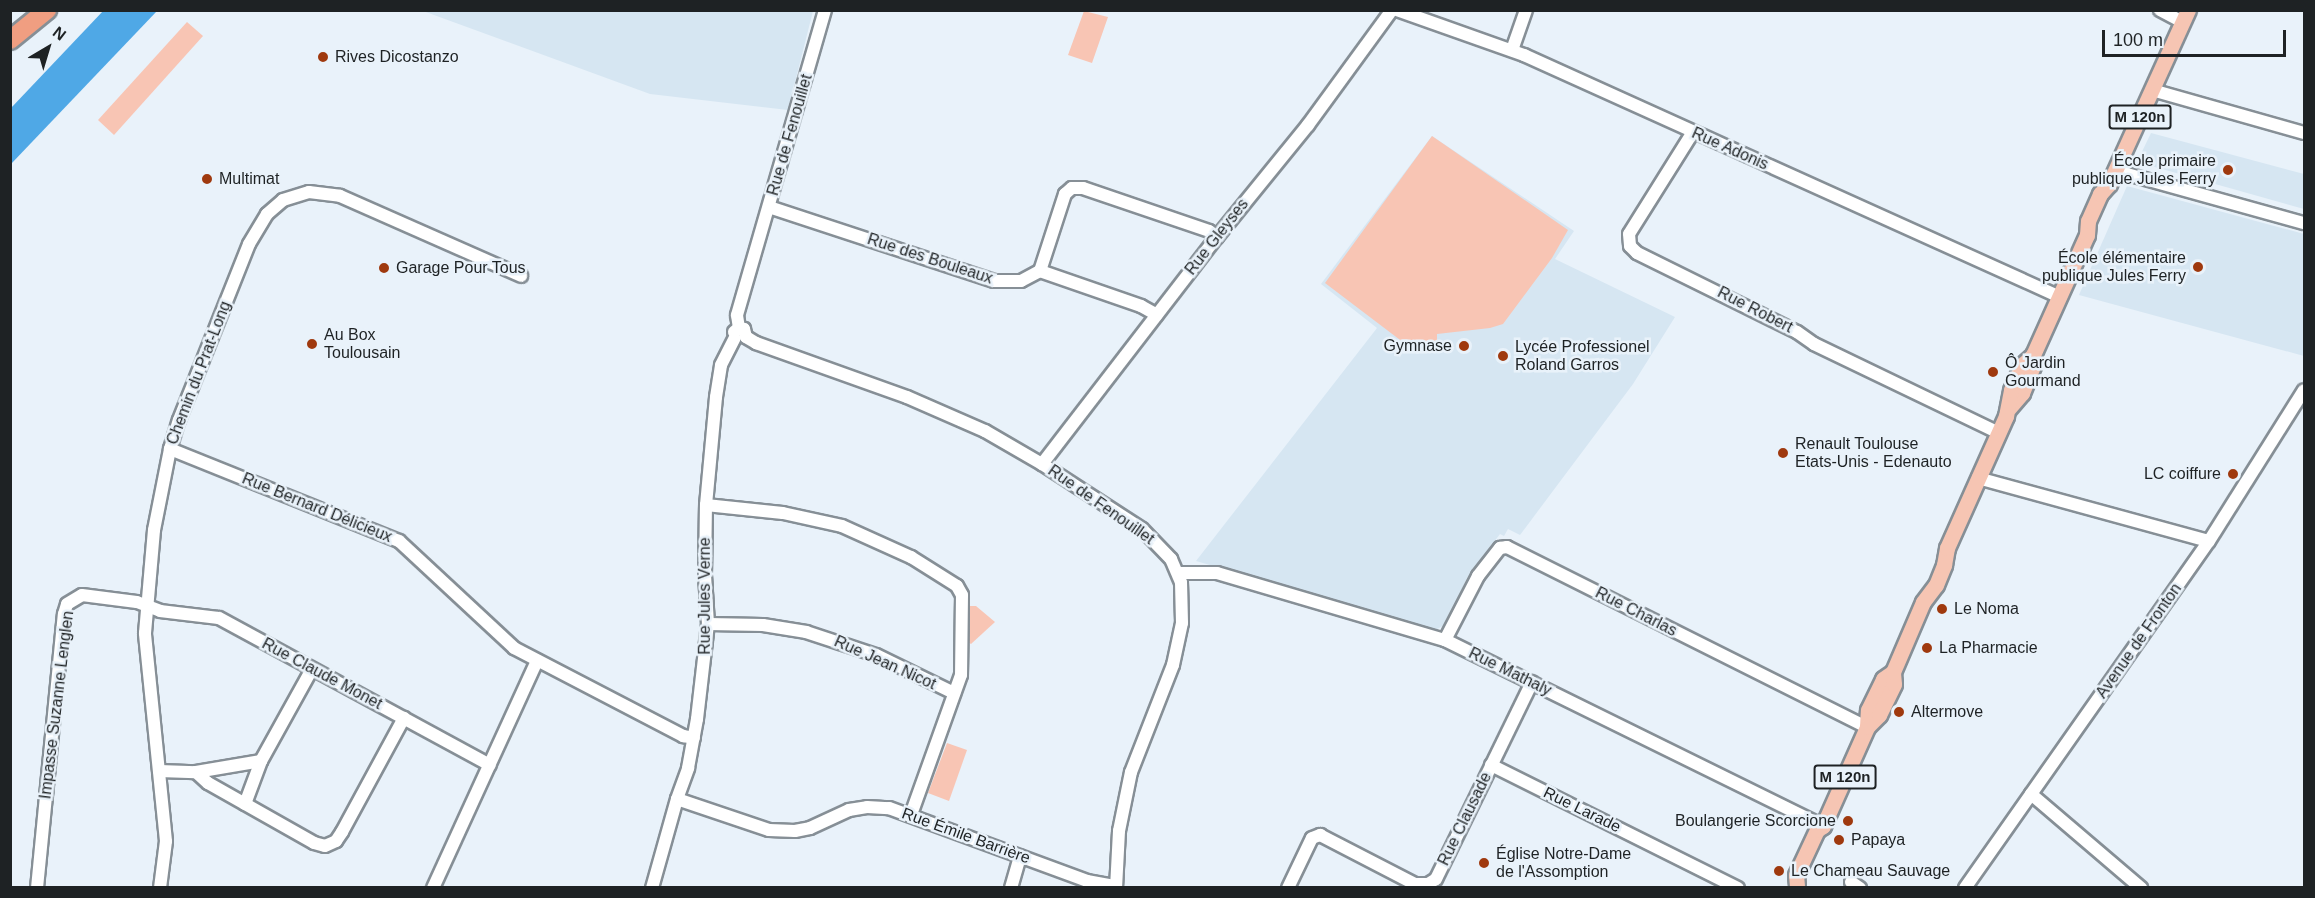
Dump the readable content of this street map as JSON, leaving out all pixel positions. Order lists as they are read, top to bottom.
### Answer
{
  "streets": {
    "main road": ["M 120n"],
    "street": [
      "Rue de Fenouillet",
      "Rue Adonis",
      "Rue Gleyses",
      "Rue des Bouleaux",
      "Rue Robert",
      "Chemin du Prat-Long",
      "Rue Bernard Délicieux",
      "Rue Jules Verne",
      "Rue Charlas",
      "Avenue de Fronton",
      "Rue Jean Nicot",
      "Rue Mathaly",
      "Rue Claude Monet",
      "Impasse Suzanne Lenglen",
      "Rue Larade",
      "Rue Clausade",
      "Rue Émile Barrière"
    ]
  },
  "crossings": [
    ["M 120n", "Rue Adonis"],
    ["M 120n", "Rue Robert"],
    ["M 120n", "Rue Charlas"],
    ["M 120n", "Rue Mathaly"],
    ["Rue de Fenouillet", "Rue Gleyses"],
    ["Rue de Fenouillet", "Rue des Bouleaux"],
    ["Rue de Fenouillet", "Rue Jules Verne"],
    ["Rue de Fenouillet", "Rue Mathaly"],
    ["Rue Adonis", "Rue Robert"],
    ["Chemin du Prat-Long", "Rue Bernard Délicieux"],
    ["Chemin du Prat-Long", "Rue Claude Monet"],
    ["Chemin du Prat-Long", "Impasse Suzanne Lenglen"],
    ["Rue Bernard Délicieux", "Rue Jules Verne"],
    ["Rue Jules Verne", "Rue Jean Nicot"],
    ["Rue Jules Verne", "Rue Émile Barrière"],
    ["Rue Charlas", "Rue Mathaly"],
    ["Rue Mathaly", "Rue Clausade"],
    ["Rue Claude Monet", "Impasse Suzanne Lenglen"],
    ["Rue Larade", "Rue Clausade"]
  ],
  "places": [
    "Rives Dicostanzo",
    "École primaire publique Jules Ferry",
    "Multimat",
    "École élémentaire publique Jules Ferry",
    "Garage Pour Tous",
    "Au Box Toulousain",
    "Gymnase",
    "Lycée Professionel Roland Garros",
    "Ô Jardin Gourmand",
    "Renault Toulouse Etats-Unis - Edenauto",
    "LC coiffure",
    "Le Noma",
    "La Pharmacie",
    "Altermove",
    "Boulangerie Scorcione",
    "Papaya",
    "Église Notre-Dame de l'Assomption",
    "Le Chameau Sauvage"
  ],
  "scale_bar": "100 m",
  "north": "top right"
}
